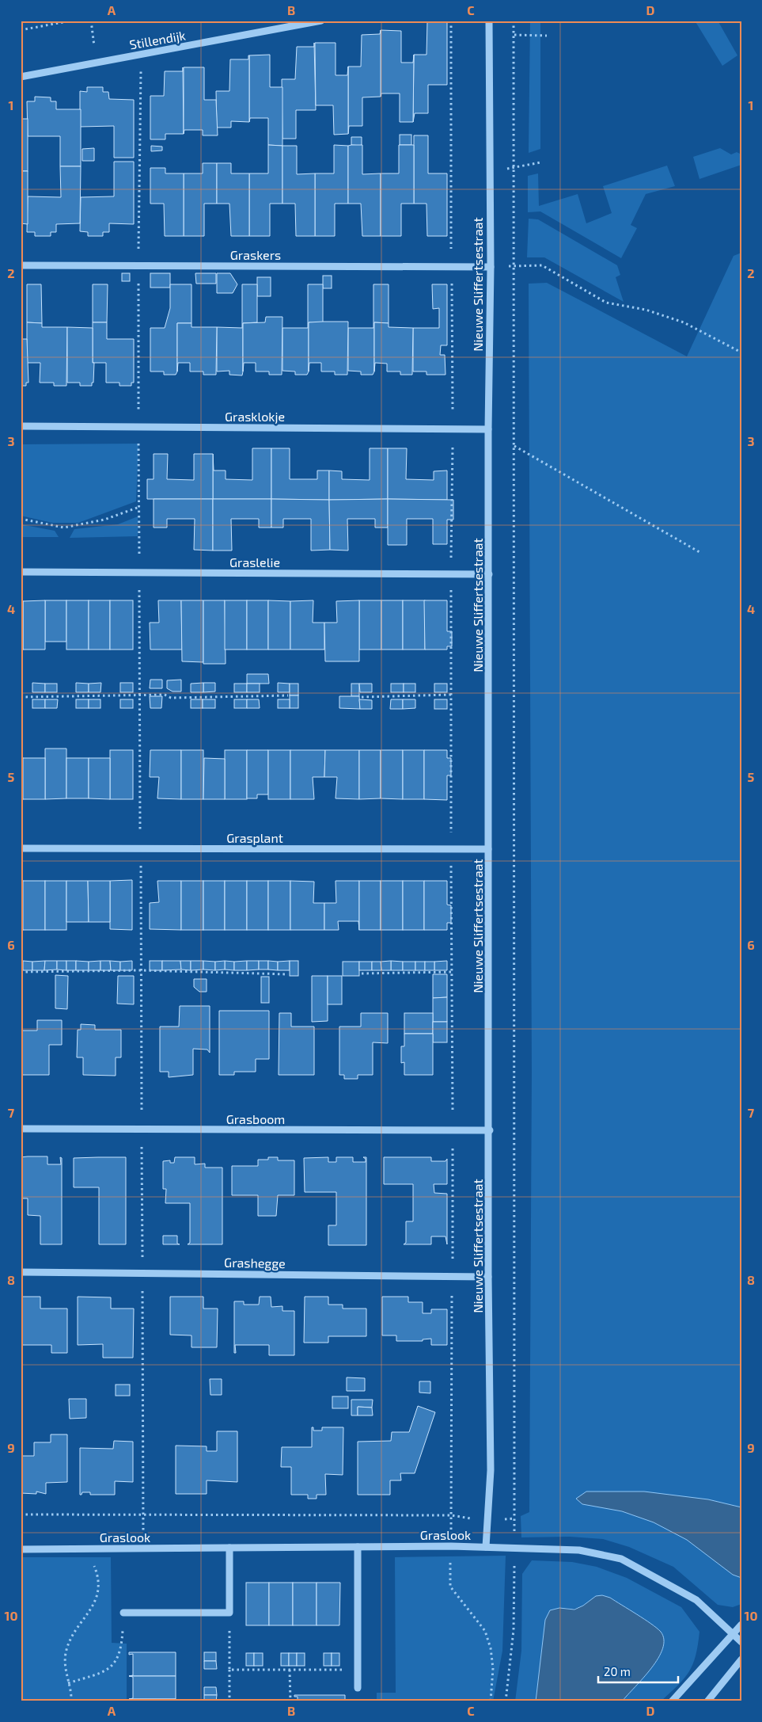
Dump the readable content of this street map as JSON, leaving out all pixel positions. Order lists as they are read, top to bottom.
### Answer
{
  "streets": {
    "street": [
      "Stillendijk",
      "Graskers",
      "Nieuwe Sliffertsestraat",
      "Grasklokje",
      "Graslelie",
      "Grasplant",
      "Grasboom",
      "Grashegge",
      "Graslook"
    ]
  },
  "crossings": [
    ["Graskers", "Nieuwe Sliffertsestraat"],
    ["Nieuwe Sliffertsestraat", "Grasklokje"],
    ["Nieuwe Sliffertsestraat", "Graslelie"],
    ["Nieuwe Sliffertsestraat", "Grasplant"],
    ["Nieuwe Sliffertsestraat", "Grasboom"],
    ["Nieuwe Sliffertsestraat", "Grashegge"],
    ["Nieuwe Sliffertsestraat", "Graslook"]
  ],
  "scale_bar": "20 m",
  "grid": {
    "columns": [
      "A",
      "B",
      "C",
      "D"
    ],
    "rows": [
      "1",
      "2",
      "3",
      "4",
      "5",
      "6",
      "7",
      "8",
      "9",
      "10"
    ]
  }
}
